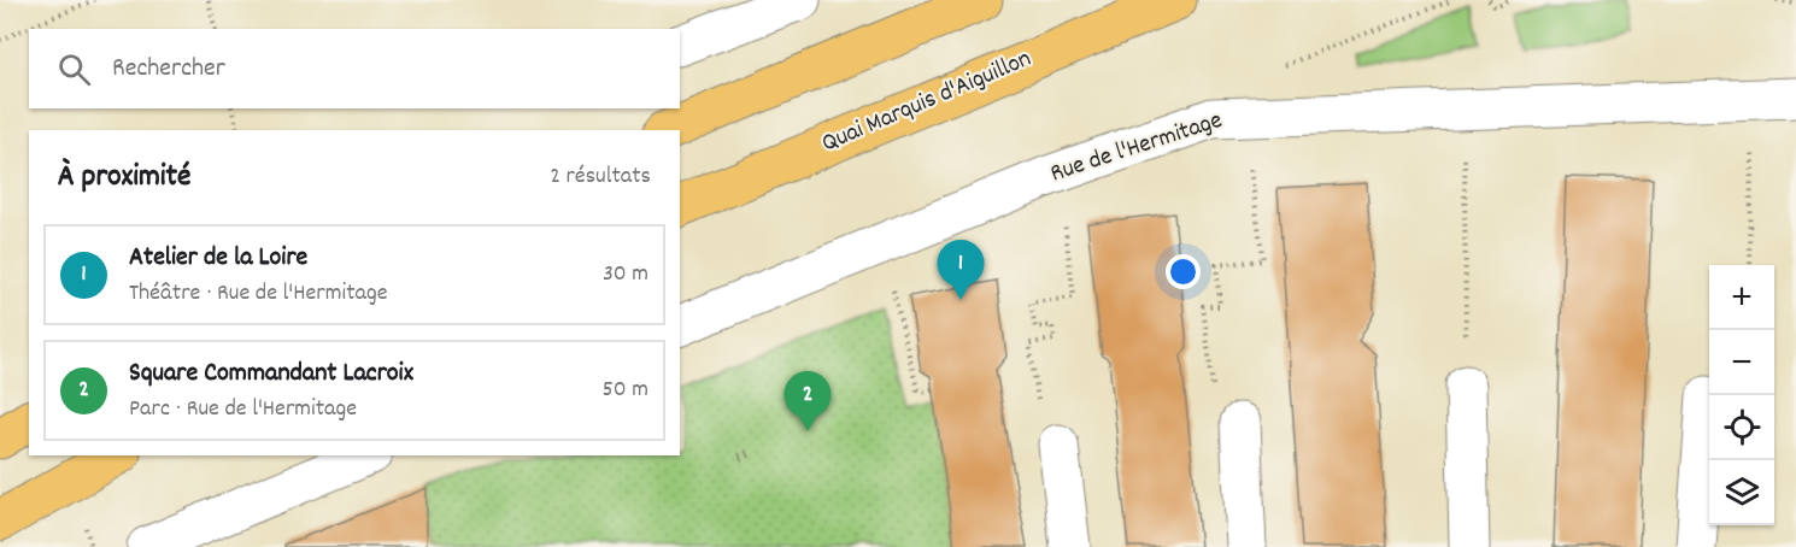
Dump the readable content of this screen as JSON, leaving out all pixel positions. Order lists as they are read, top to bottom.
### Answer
{
  "streets": {
    "main road": ["Quai Marquis d'Aiguillon"],
    "street": ["Rue de l'Hermitage"]
  },
  "page": {
    "search": "Rechercher",
    "heading": ["À proximité", "2 résultats"],
    "list": [
      {
        "mark": "1",
        "name": "Atelier de la Loire",
        "note": "Théâtre · Rue de l'Hermitage",
        "value": "30 m"
      },
      {
        "mark": "2",
        "name": "Square Commandant Lacroix",
        "note": "Parc · Rue de l'Hermitage",
        "value": "50 m"
      }
    ],
    "pins": ["1", "2"],
    "map_buttons": ["+", "−"]
  }
}
